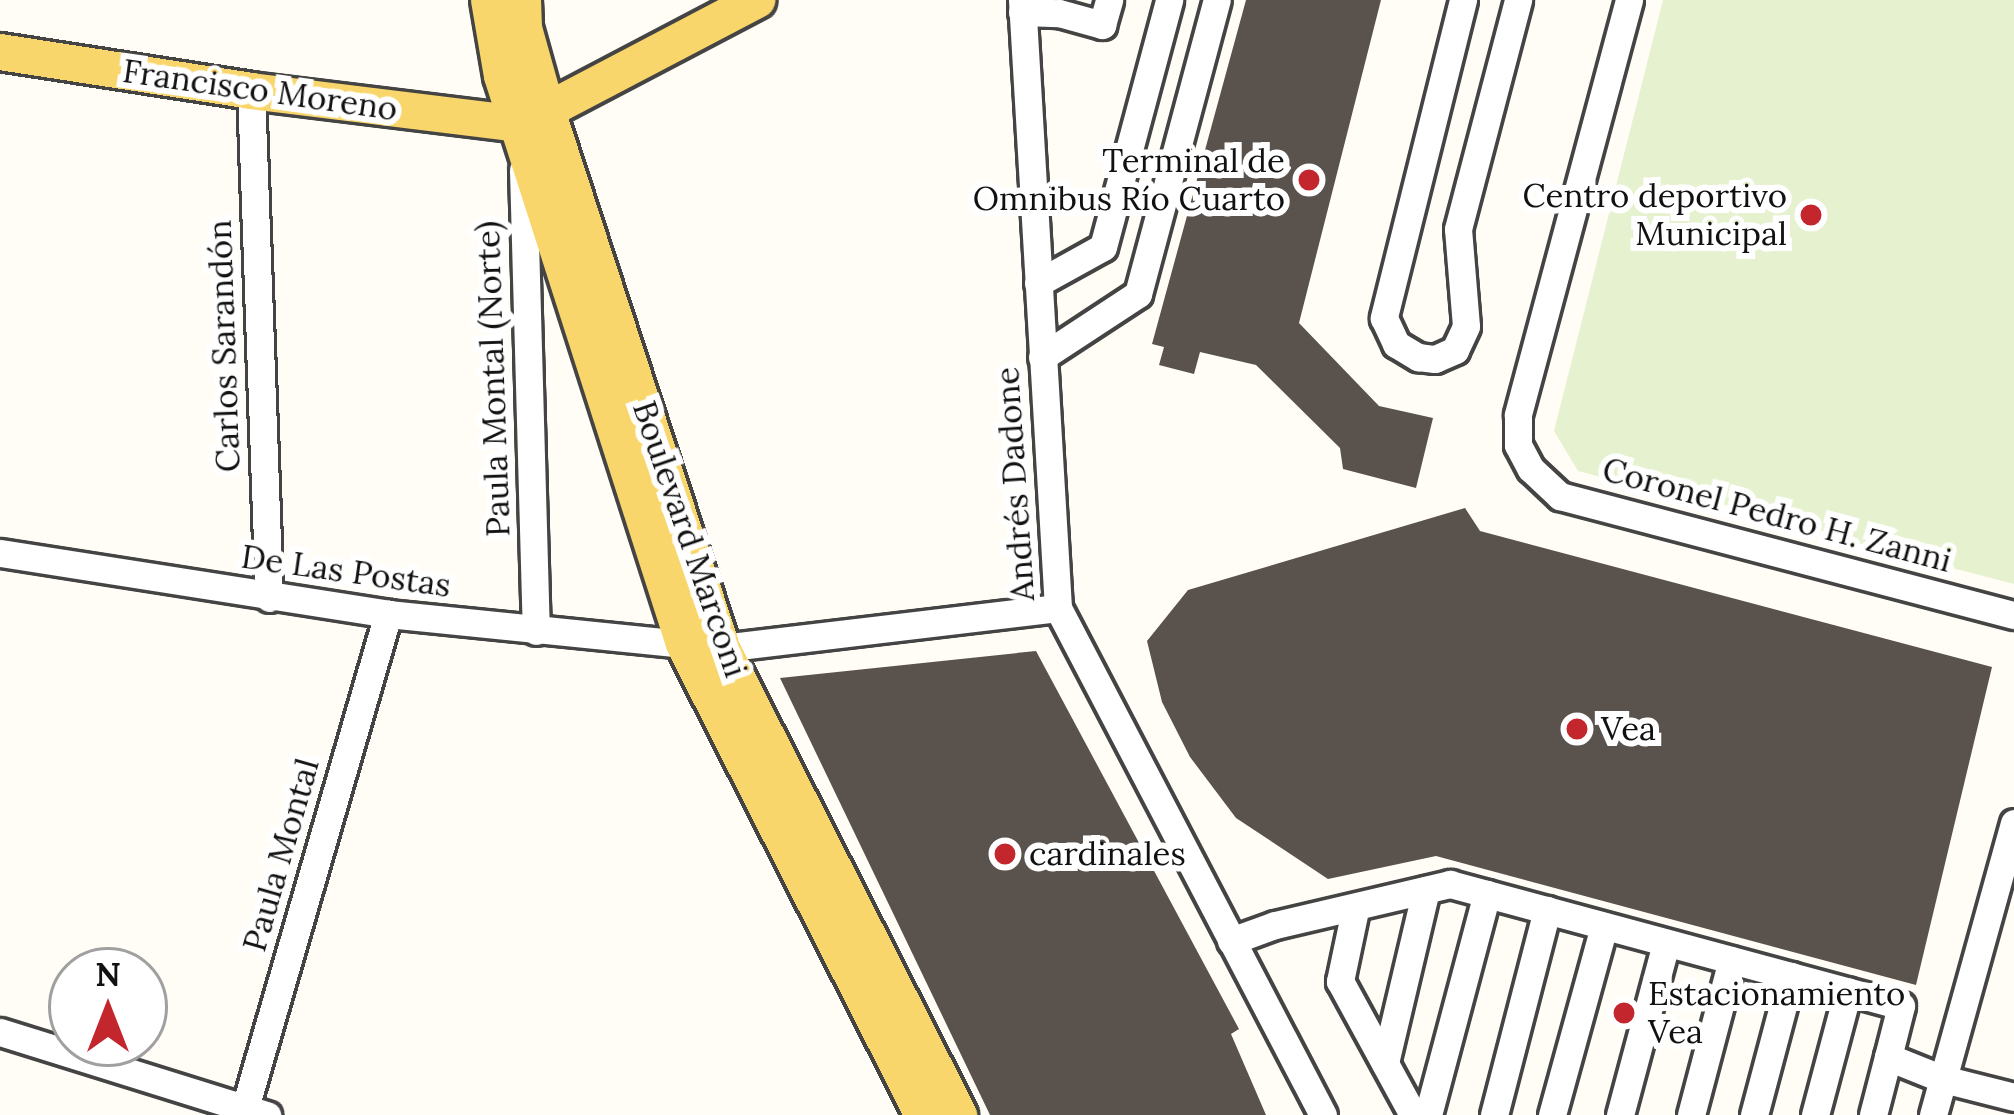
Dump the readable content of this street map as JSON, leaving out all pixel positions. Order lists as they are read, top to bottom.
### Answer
{
  "streets": {
    "main road": ["Francisco Moreno", "Boulevard Marconi"],
    "street": [
      "Carlos Sarandón",
      "Paula Montal (Norte)",
      "Andrés Dadone",
      "Coronel Pedro H. Zanni",
      "De Las Postas",
      "Paula Montal"
    ]
  },
  "crossings": [
    ["Francisco Moreno", "Carlos Sarandón"],
    ["Francisco Moreno", "Paula Montal (Norte)"],
    ["Francisco Moreno", "Boulevard Marconi"],
    ["Carlos Sarandón", "De Las Postas"],
    ["Paula Montal (Norte)", "Boulevard Marconi"],
    ["Paula Montal (Norte)", "De Las Postas"],
    ["Boulevard Marconi", "De Las Postas"],
    ["De Las Postas", "Paula Montal"]
  ],
  "places": [
    "Terminal de Omnibus Río Cuarto",
    "Centro deportivo Municipal",
    "Vea",
    "cardinales",
    "Estacionamiento Vea"
  ],
  "north": "top"
}
